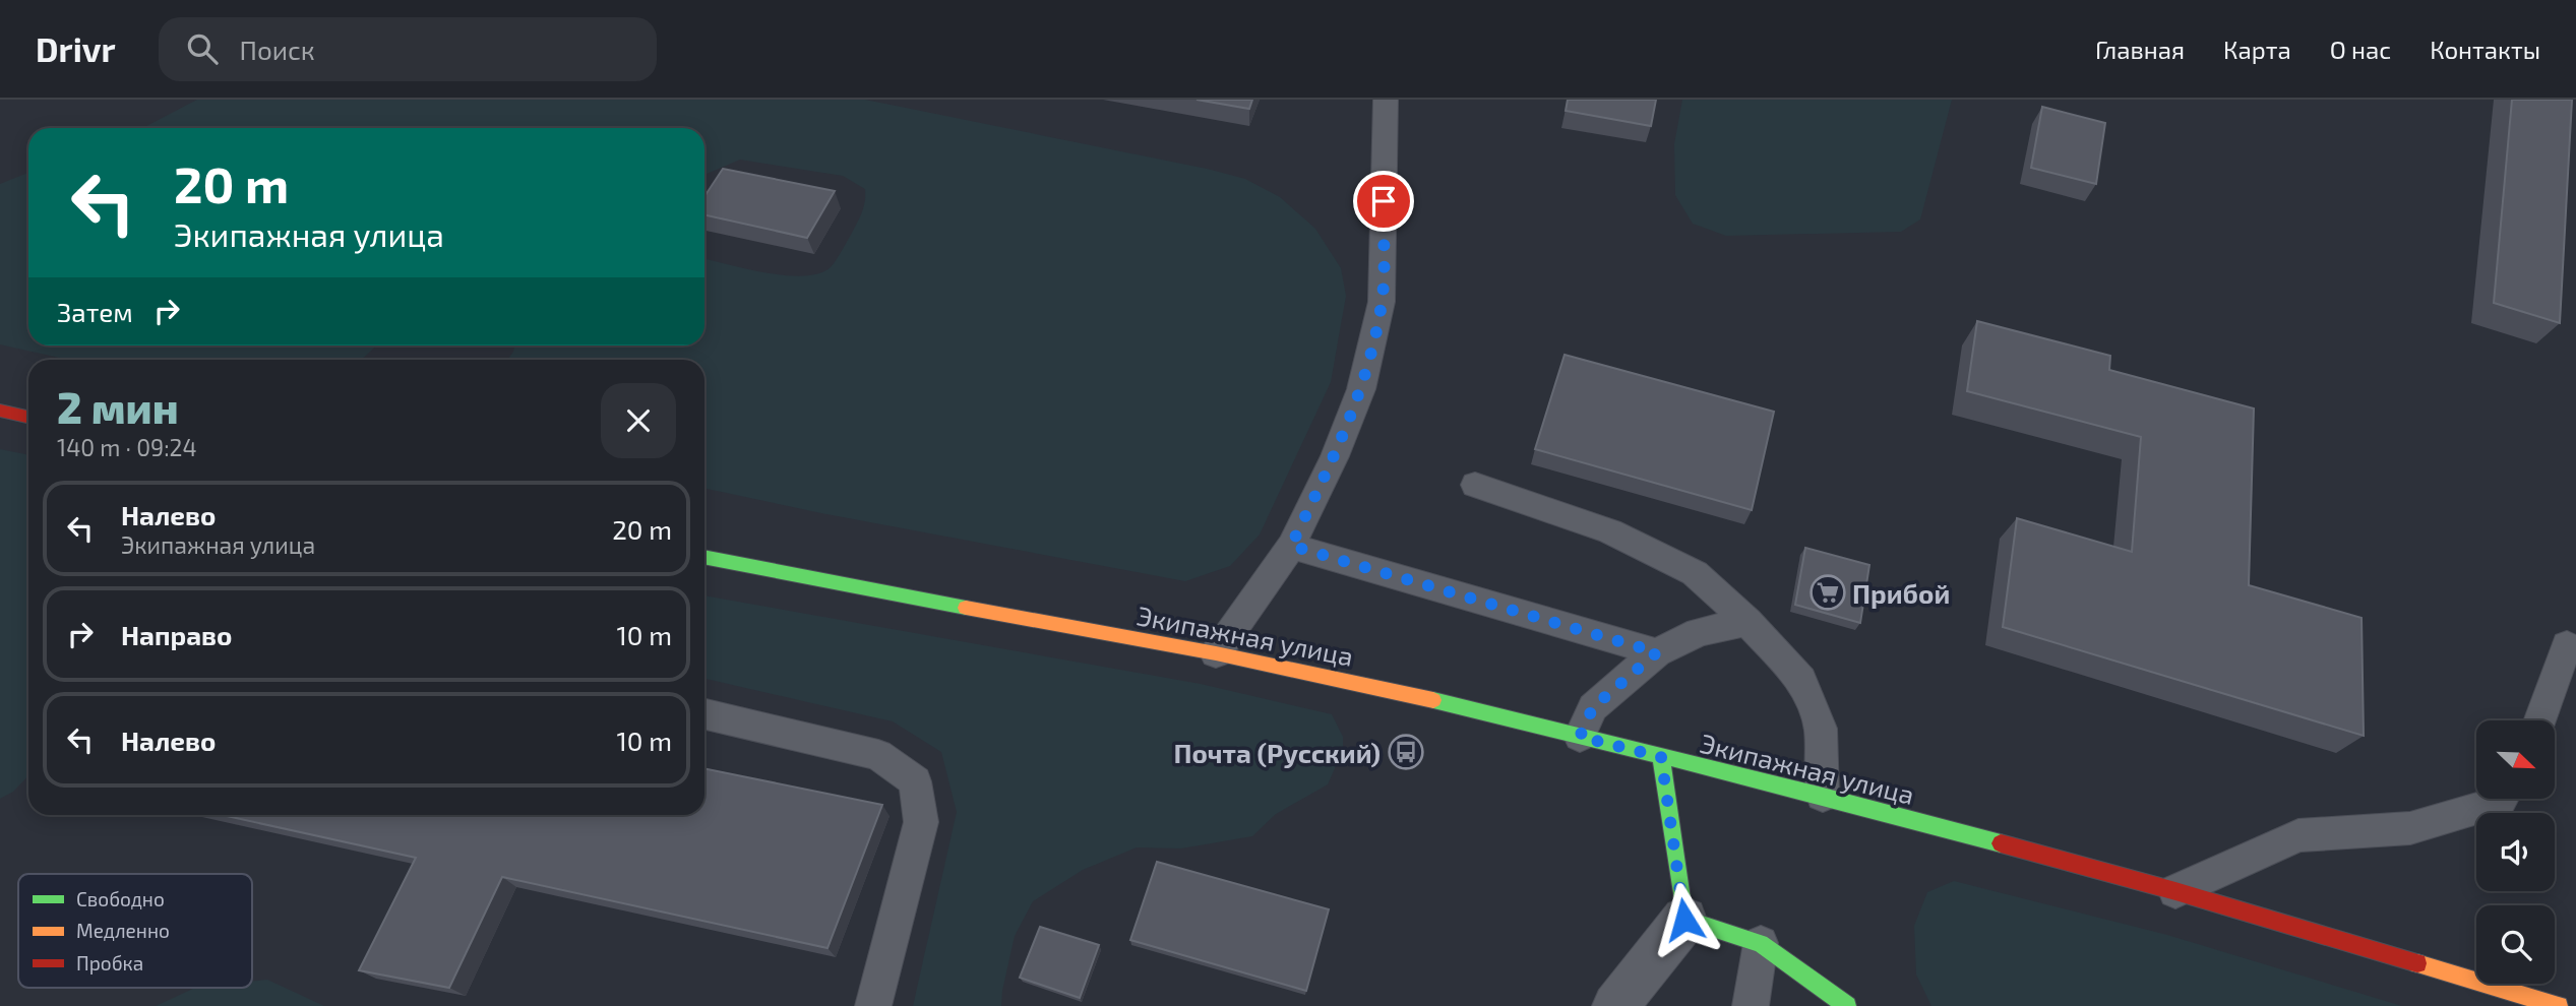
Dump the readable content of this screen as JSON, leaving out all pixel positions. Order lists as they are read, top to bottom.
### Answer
{
  "streets": {
    "main road": ["Экипажная улица"]
  },
  "places": {
    "supermarket": ["Прибой"],
    "bus stop": ["Почта (Русский)"]
  },
  "legend": ["Свободно", "Медленно", "Пробка"],
  "north": "bottom right",
  "page": {
    "header": "Drivr",
    "search": "Поиск",
    "nav": [
      "Главная",
      "Карта",
      "О нас",
      "Контакты"
    ],
    "turn": ["20 m", "Экипажная улица"],
    "then": "Затем",
    "heading": ["2 мин", "140 m · 09:24"],
    "list": [
      {
        "name": "Налево",
        "note": "Экипажная улица",
        "value": "20 m"
      },
      {
        "name": "Направо",
        "value": "10 m"
      },
      {
        "name": "Налево",
        "value": "10 m"
      }
    ]
  }
}
